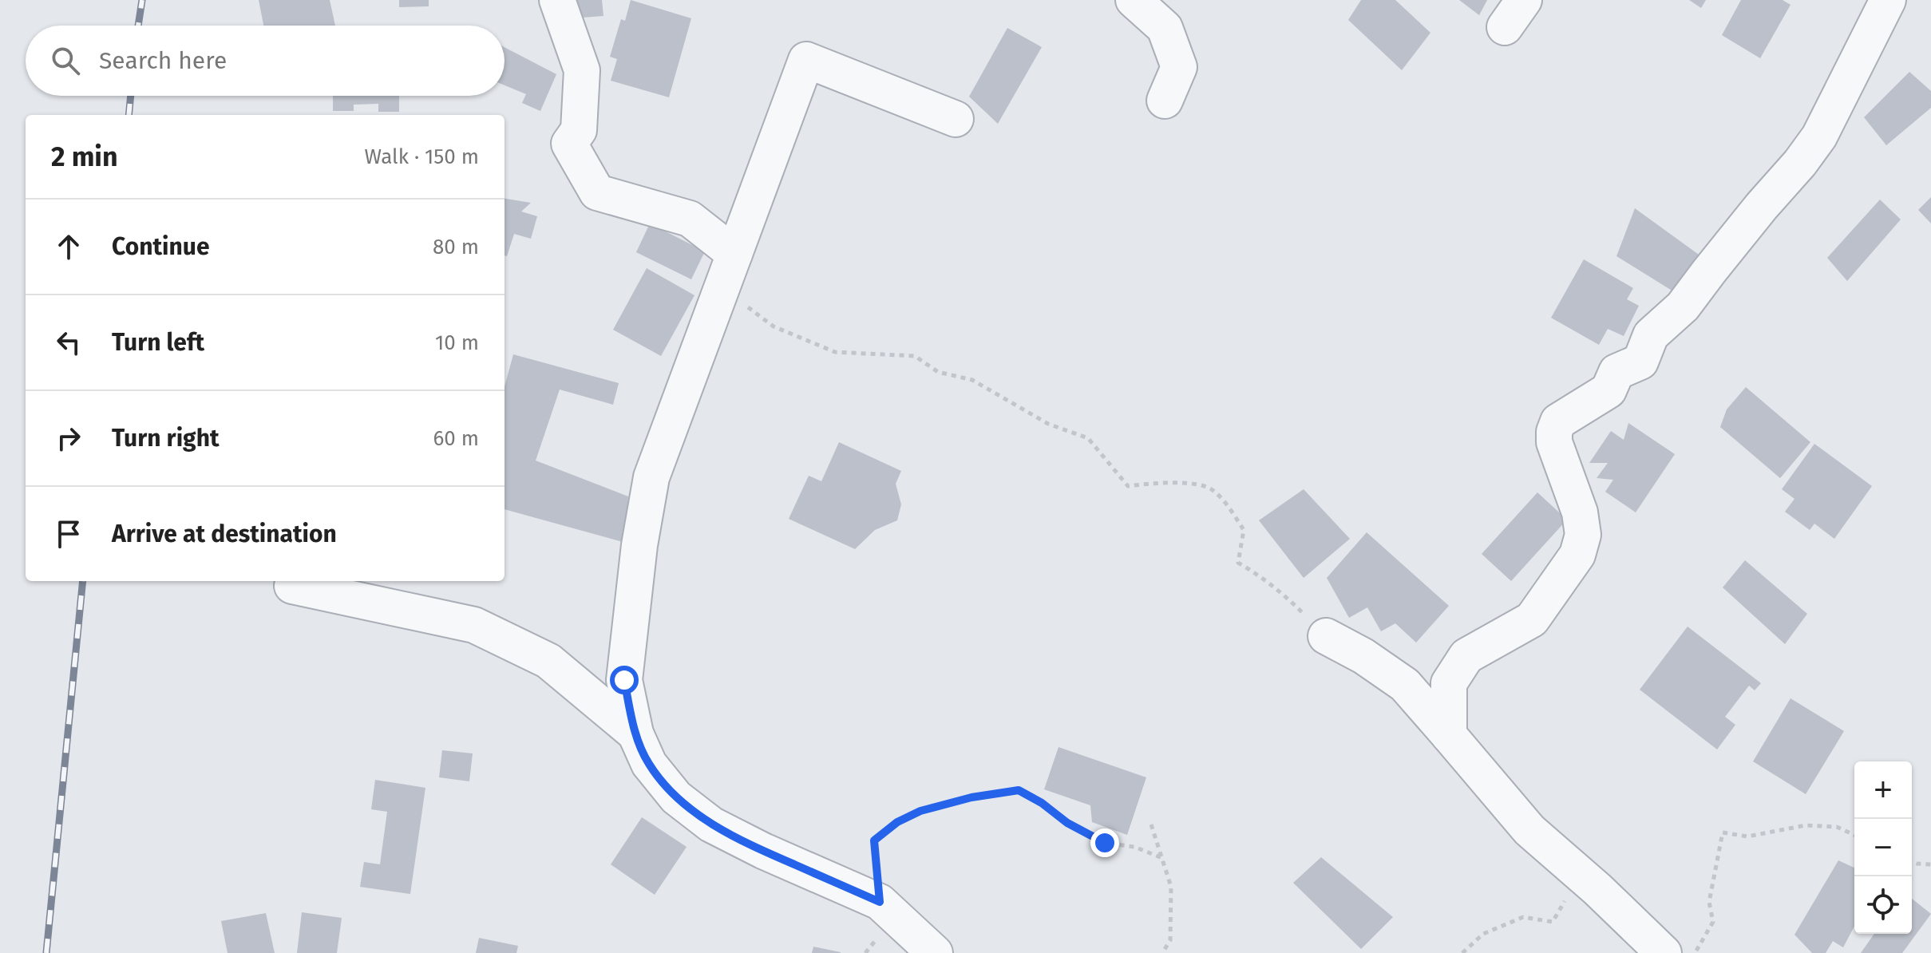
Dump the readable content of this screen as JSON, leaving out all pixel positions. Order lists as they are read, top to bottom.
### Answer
{
  "page": {
    "search": "Search here",
    "heading": ["2 min", "Walk · 150 m"],
    "list": [
      ["Continue", "80 m"],
      ["Turn left", "10 m"],
      ["Turn right", "60 m"],
      "Arrive at destination"
    ],
    "map_buttons": ["+", "−"]
  }
}
